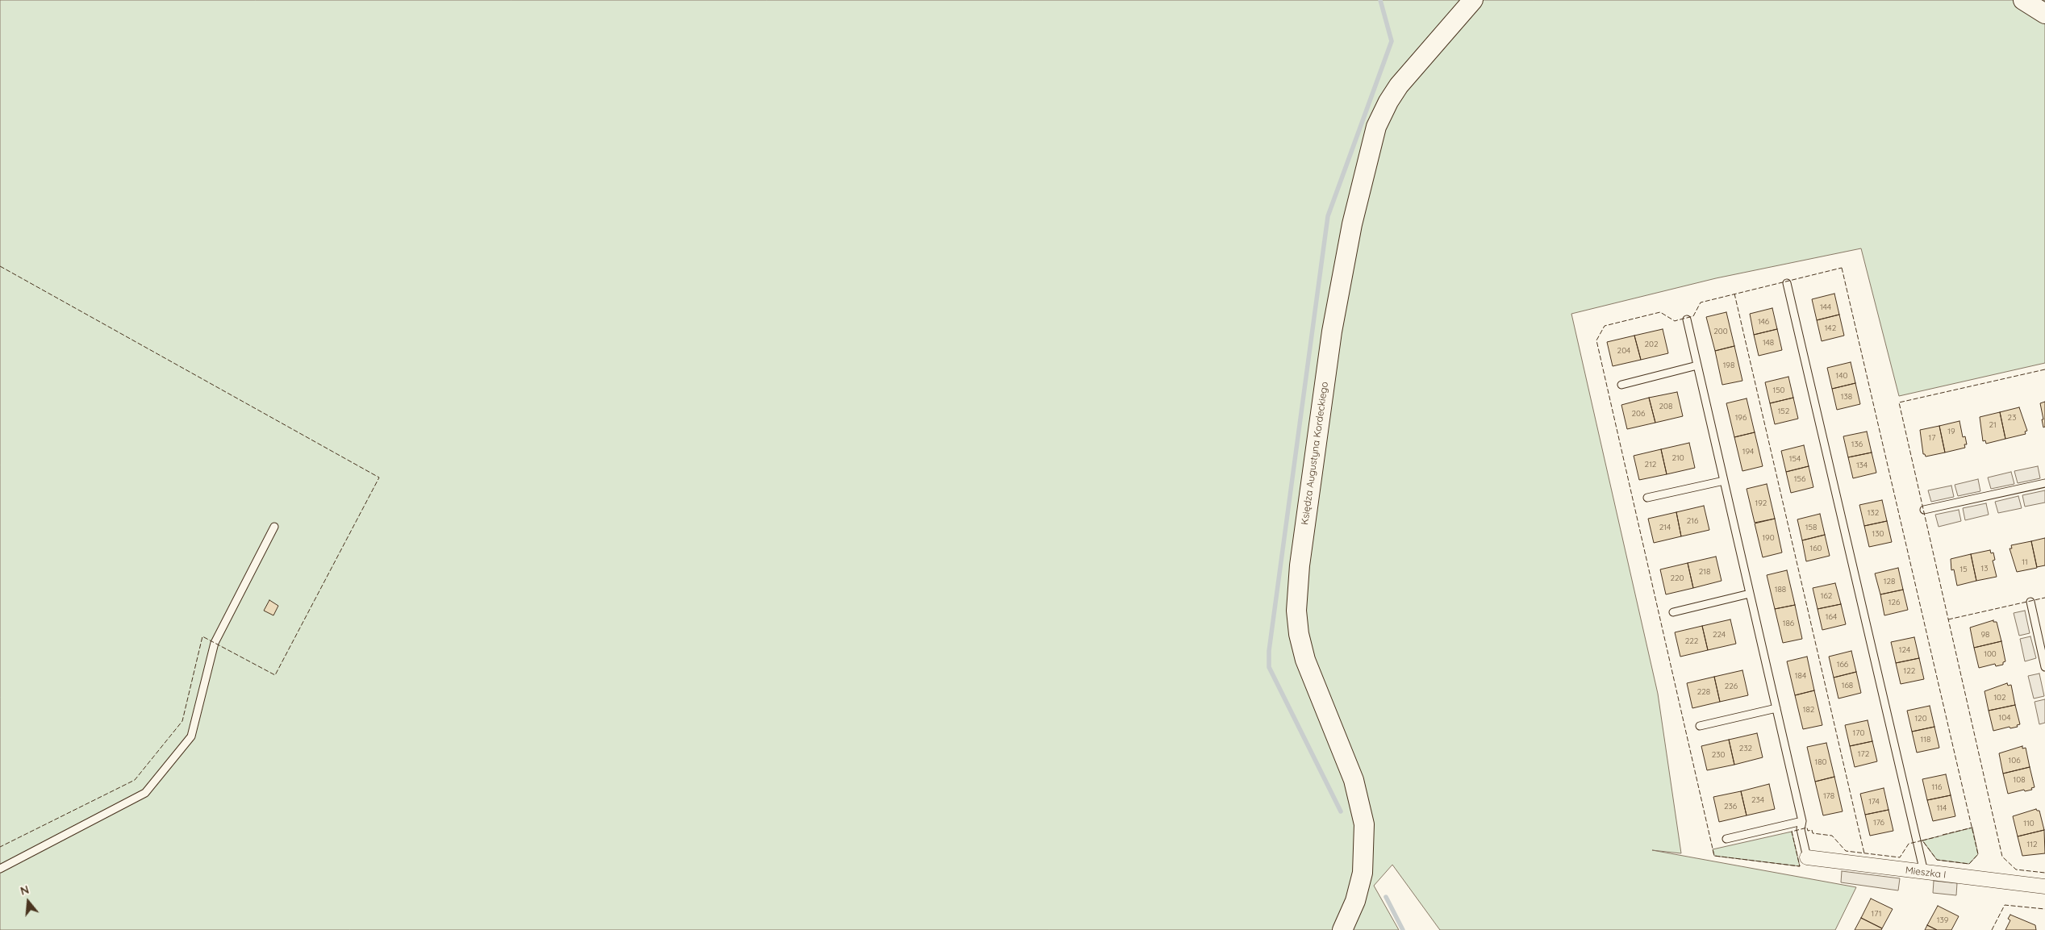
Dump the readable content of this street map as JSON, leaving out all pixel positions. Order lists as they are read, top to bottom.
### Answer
{
  "streets": {
    "street": ["Księdza Augustyna Kordeckiego", "Mieszka I"]
  },
  "house_numbers": [
    "144",
    "146",
    "142",
    "200",
    "148",
    "202",
    "204",
    "198",
    "140",
    "150",
    "138",
    "208",
    "152",
    "206",
    "196",
    "23",
    "21",
    "19",
    "17",
    "136",
    "194",
    "210",
    "154",
    "212",
    "134",
    "156",
    "192",
    "132",
    "216",
    "214",
    "158",
    "130",
    "190",
    "160",
    "11",
    "13",
    "15",
    "218",
    "220",
    "128",
    "188",
    "162",
    "126",
    "164",
    "186",
    "224",
    "98",
    "222",
    "124",
    "100",
    "166",
    "122",
    "184",
    "168",
    "226",
    "228",
    "102",
    "182",
    "104",
    "120",
    "170",
    "118",
    "232",
    "172",
    "230",
    "106",
    "180",
    "108",
    "116",
    "178",
    "234",
    "174",
    "236",
    "114",
    "176",
    "110",
    "112",
    "171",
    "139"
  ],
  "north": "top"
}
